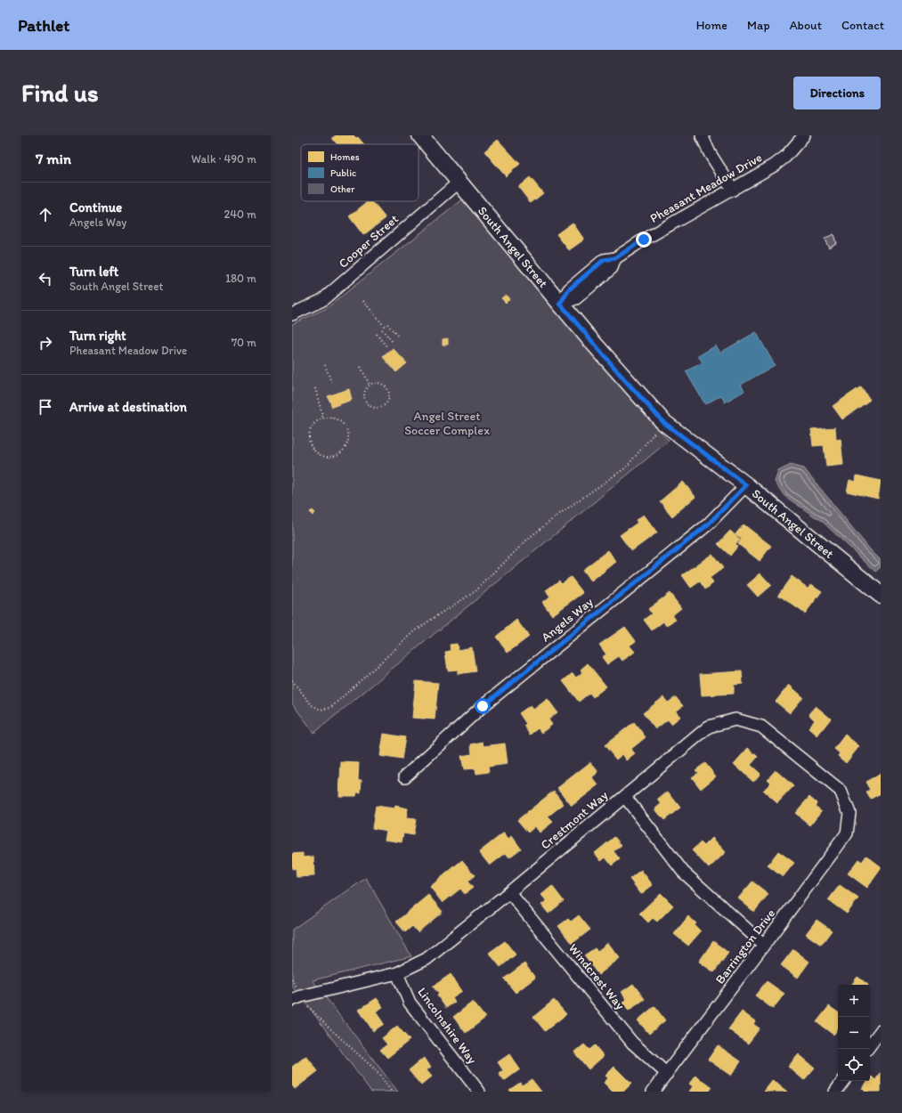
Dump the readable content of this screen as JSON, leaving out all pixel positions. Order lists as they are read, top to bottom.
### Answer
{
  "streets": {
    "street": [
      "Pheasant Meadow Drive",
      "Cooper Street",
      "South Angel Street",
      "Angels Way",
      "Crestmont Way",
      "Barrington Drive",
      "Windcrest Way",
      "Lincolnshire Way"
    ]
  },
  "crossings": [
    ["Pheasant Meadow Drive", "South Angel Street"],
    ["Cooper Street", "South Angel Street"],
    ["South Angel Street", "Angels Way"],
    ["Crestmont Way", "Barrington Drive"],
    ["Crestmont Way", "Windcrest Way"],
    ["Crestmont Way", "Lincolnshire Way"],
    ["Barrington Drive", "Windcrest Way"]
  ],
  "parks": ["Angel Street Soccer Complex"],
  "legend": ["Homes", "Public", "Other"],
  "page": {
    "header": "Pathlet",
    "nav": [
      "Home",
      "Map",
      "About",
      "Contact"
    ],
    "buttons": "Directions",
    "title": "Find us",
    "heading": ["7 min", "Walk · 490 m"],
    "list": [
      ["Continue", "Angels Way", "240 m"],
      ["Turn left", "South Angel Street", "180 m"],
      ["Turn right", "Pheasant Meadow Drive", "70 m"],
      "Arrive at destination"
    ],
    "map_buttons": ["+", "−"]
  }
}
